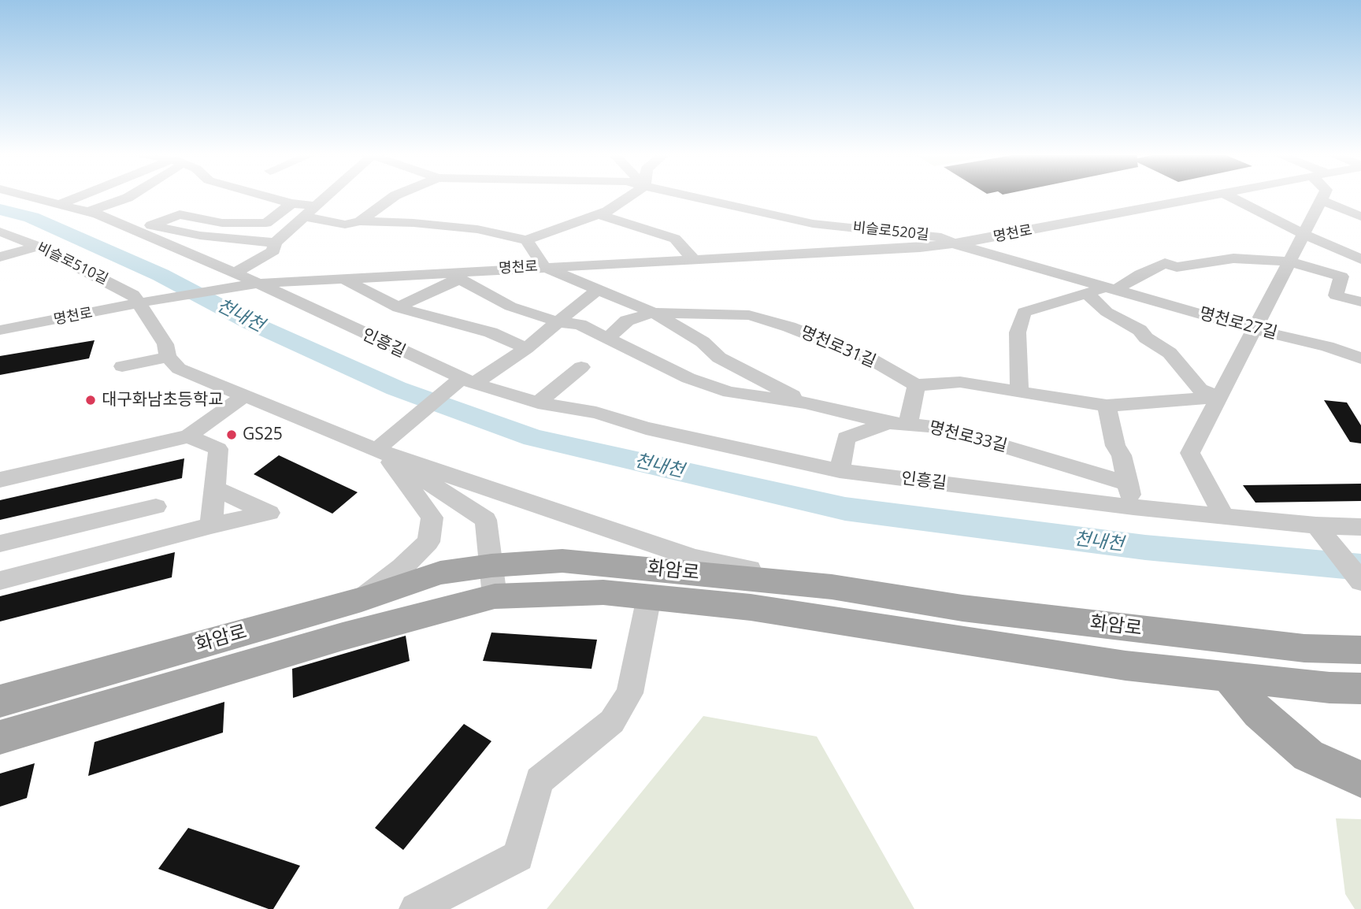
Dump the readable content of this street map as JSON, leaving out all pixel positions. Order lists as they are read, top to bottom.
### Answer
{
  "streets": {
    "main road": ["화암로"],
    "street": [
      "비슬로520길",
      "명천로",
      "비슬로510길",
      "명천로27길",
      "인흥길",
      "명천로31길",
      "명천로33길"
    ]
  },
  "crossings": [
    ["비슬로520길", "명천로"],
    ["비슬로520길", "명천로27길"],
    ["명천로", "비슬로510길"],
    ["명천로", "명천로27길"],
    ["명천로", "인흥길"],
    ["명천로", "명천로31길"],
    ["명천로", "명천로33길"],
    ["명천로31길", "명천로33길"]
  ],
  "water": ["천내천"],
  "places": ["대구화남초등학교", "GS25"]
}
